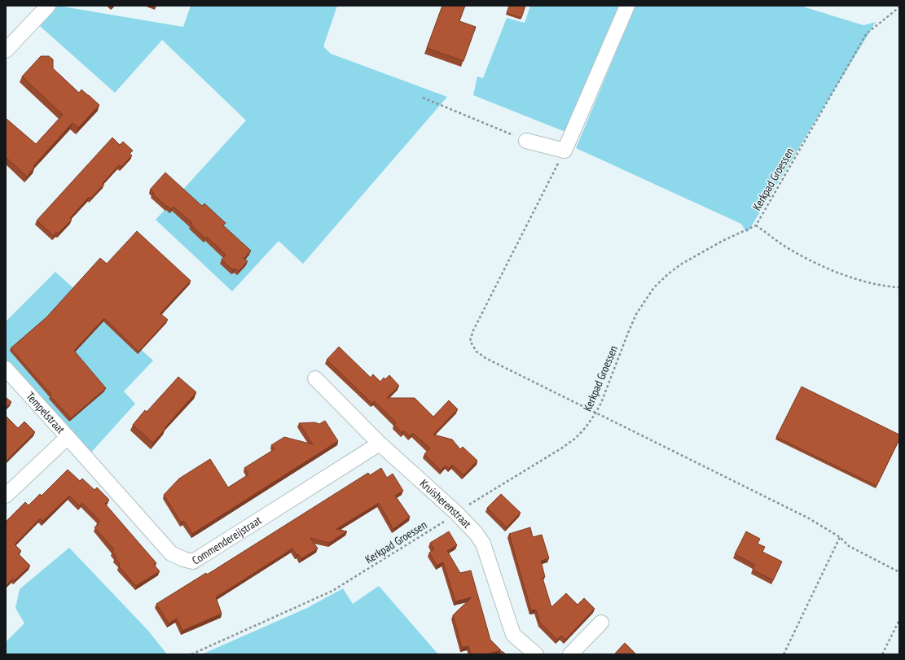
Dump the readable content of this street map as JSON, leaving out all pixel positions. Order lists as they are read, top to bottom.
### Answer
{
  "streets": {
    "street": ["Tempelstraat", "Kruisherenstraat", "Commendereijstraat"],
    "path": ["Kerkpad Groessen"]
  },
  "crossings": [
    ["Kerkpad Groessen", "Kruisherenstraat"],
    ["Tempelstraat", "Commendereijstraat"],
    ["Kruisherenstraat", "Commendereijstraat"]
  ]
}
